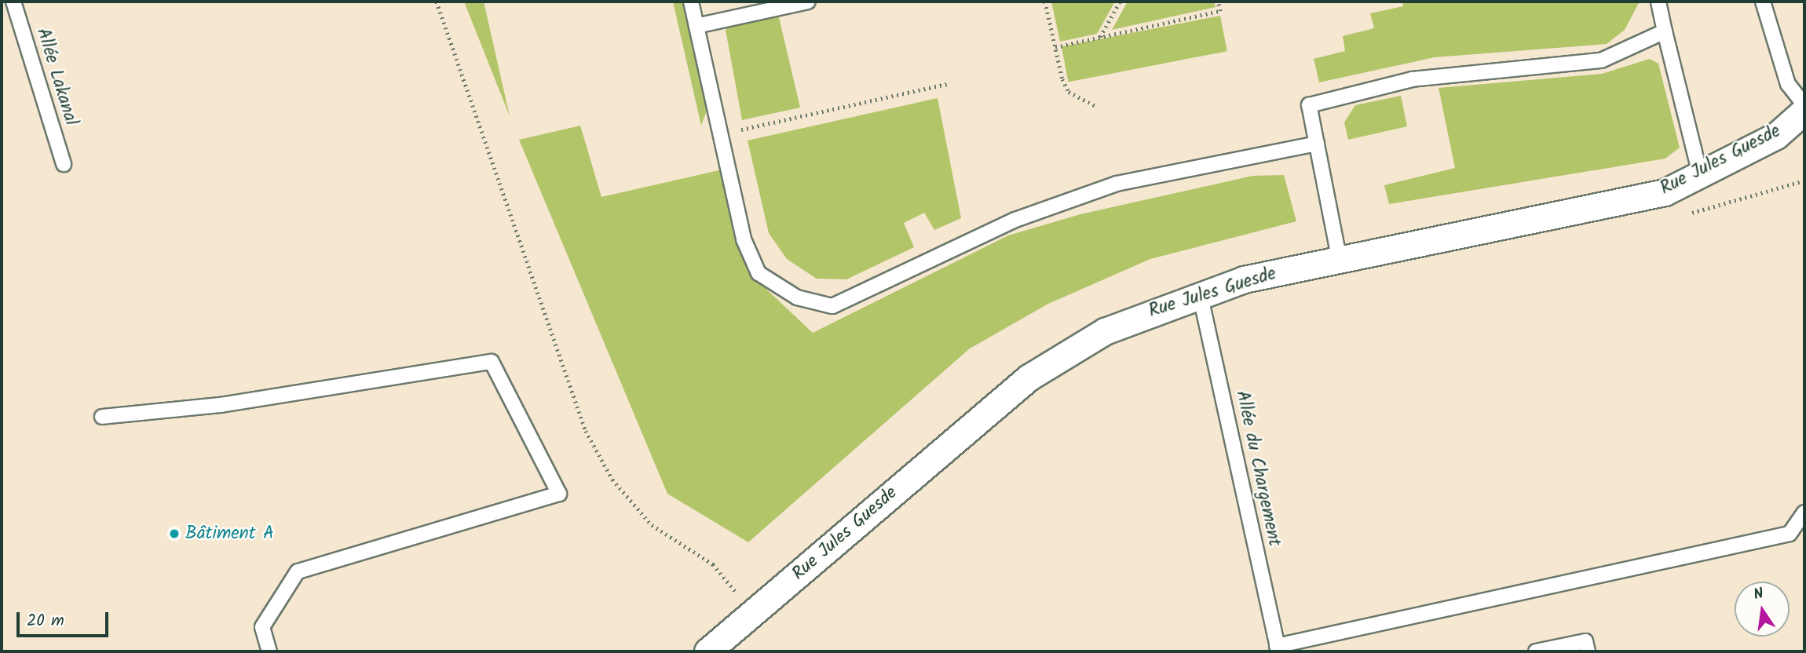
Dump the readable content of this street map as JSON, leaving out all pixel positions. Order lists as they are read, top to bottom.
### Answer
{
  "streets": {
    "street": ["Rue Jules Guesde"],
    "lane": ["Allée Lakanal", "Allée du Chargement"]
  },
  "crossings": [
    ["Rue Jules Guesde", "Allée du Chargement"]
  ],
  "places": ["Bâtiment A"],
  "scale_bar": "20 m",
  "north": "top"
}
